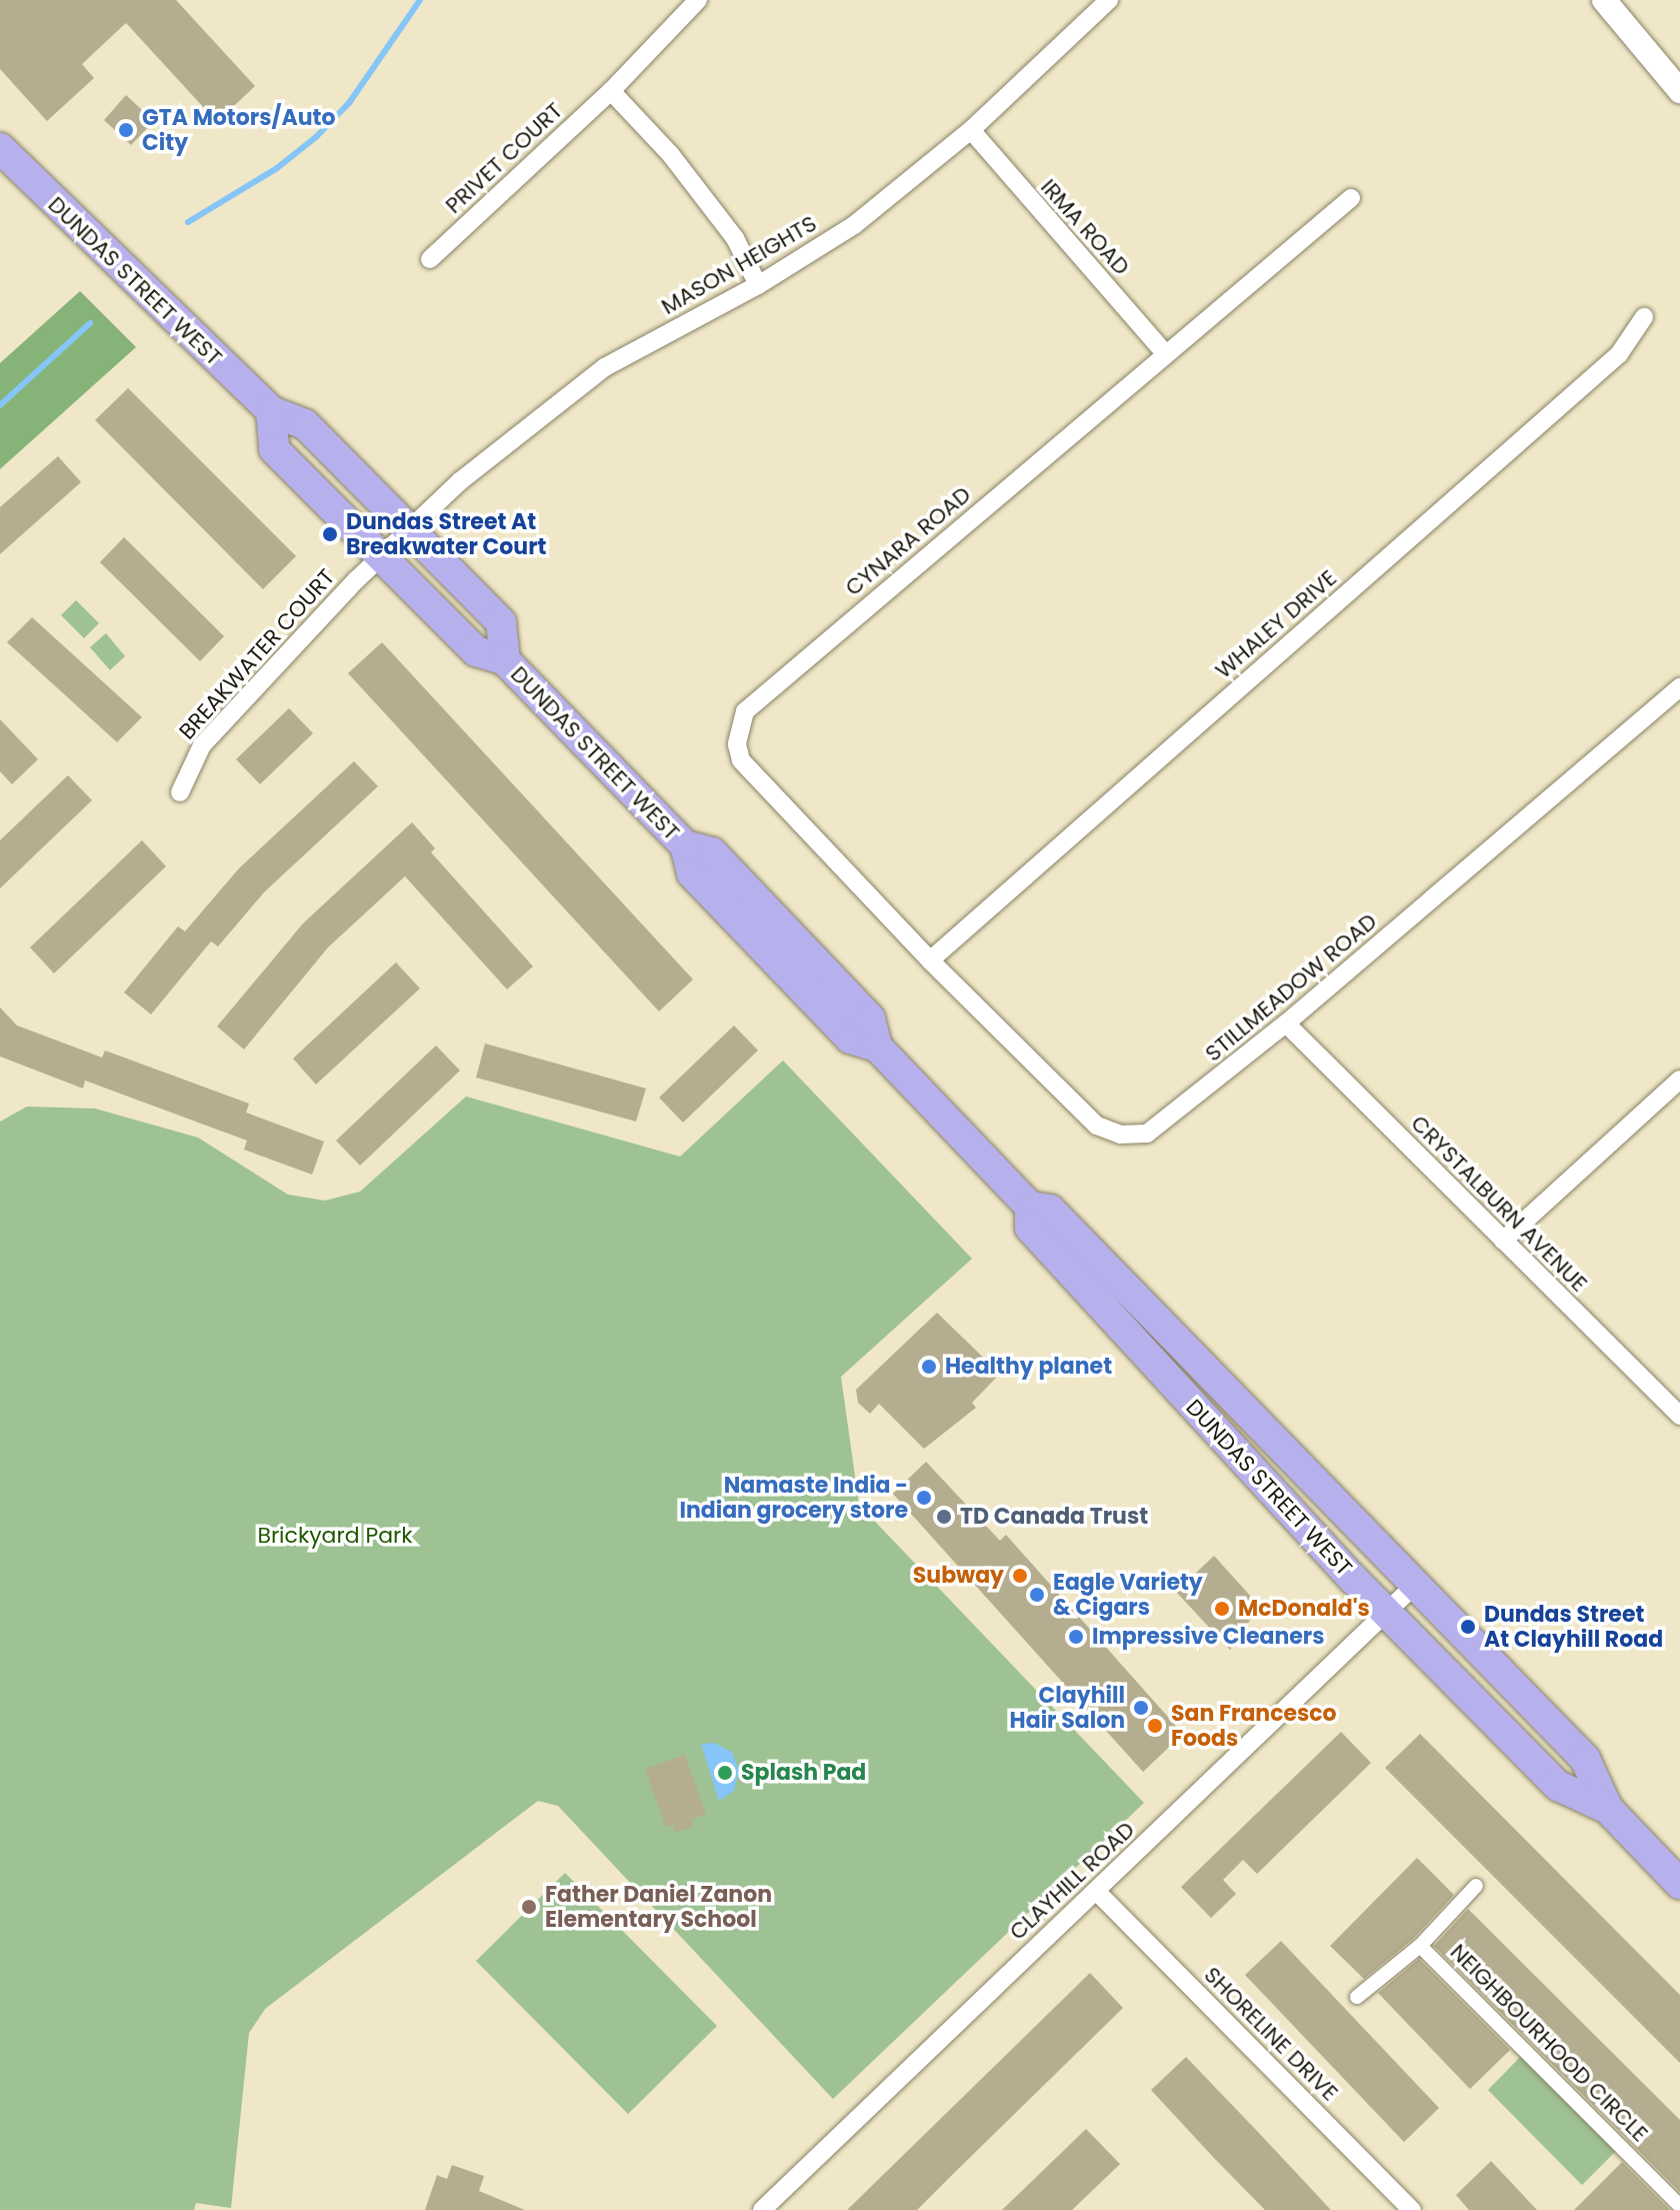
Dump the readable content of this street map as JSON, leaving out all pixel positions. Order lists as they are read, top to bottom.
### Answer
{
  "streets": {
    "main road": ["DUNDAS STREET WEST"],
    "street": [
      "PRIVET COURT",
      "IRMA ROAD",
      "MASON HEIGHTS",
      "CYNARA ROAD",
      "WHALEY DRIVE",
      "BREAKWATER COURT",
      "STILLMEADOW ROAD",
      "CRYSTALBURN AVENUE",
      "CLAYHILL ROAD",
      "SHORELINE DRIVE",
      "NEIGHBOURHOOD CIRCLE"
    ]
  },
  "crossings": [
    ["IRMA ROAD", "MASON HEIGHTS"],
    ["IRMA ROAD", "CYNARA ROAD"],
    ["MASON HEIGHTS", "DUNDAS STREET WEST"],
    ["MASON HEIGHTS", "BREAKWATER COURT"],
    ["DUNDAS STREET WEST", "BREAKWATER COURT"],
    ["DUNDAS STREET WEST", "CLAYHILL ROAD"],
    ["CYNARA ROAD", "WHALEY DRIVE"],
    ["CYNARA ROAD", "STILLMEADOW ROAD"],
    ["WHALEY DRIVE", "STILLMEADOW ROAD"],
    ["STILLMEADOW ROAD", "CRYSTALBURN AVENUE"],
    ["CLAYHILL ROAD", "SHORELINE DRIVE"]
  ],
  "parks": ["Brickyard Park"],
  "places": [
    "GTA Motors/Auto City",
    "Dundas Street At Breakwater Court",
    "Healthy planet",
    "Namaste India - Indian grocery store",
    "TD Canada Trust",
    "Subway",
    "Eagle Variety & Cigars",
    "McDonald's",
    "Dundas Street At Clayhill Road",
    "Impressive Cleaners",
    "Clayhill Hair Salon",
    "San Francesco Foods",
    "Splash Pad",
    "Father Daniel Zanon Elementary School"
  ]
}
